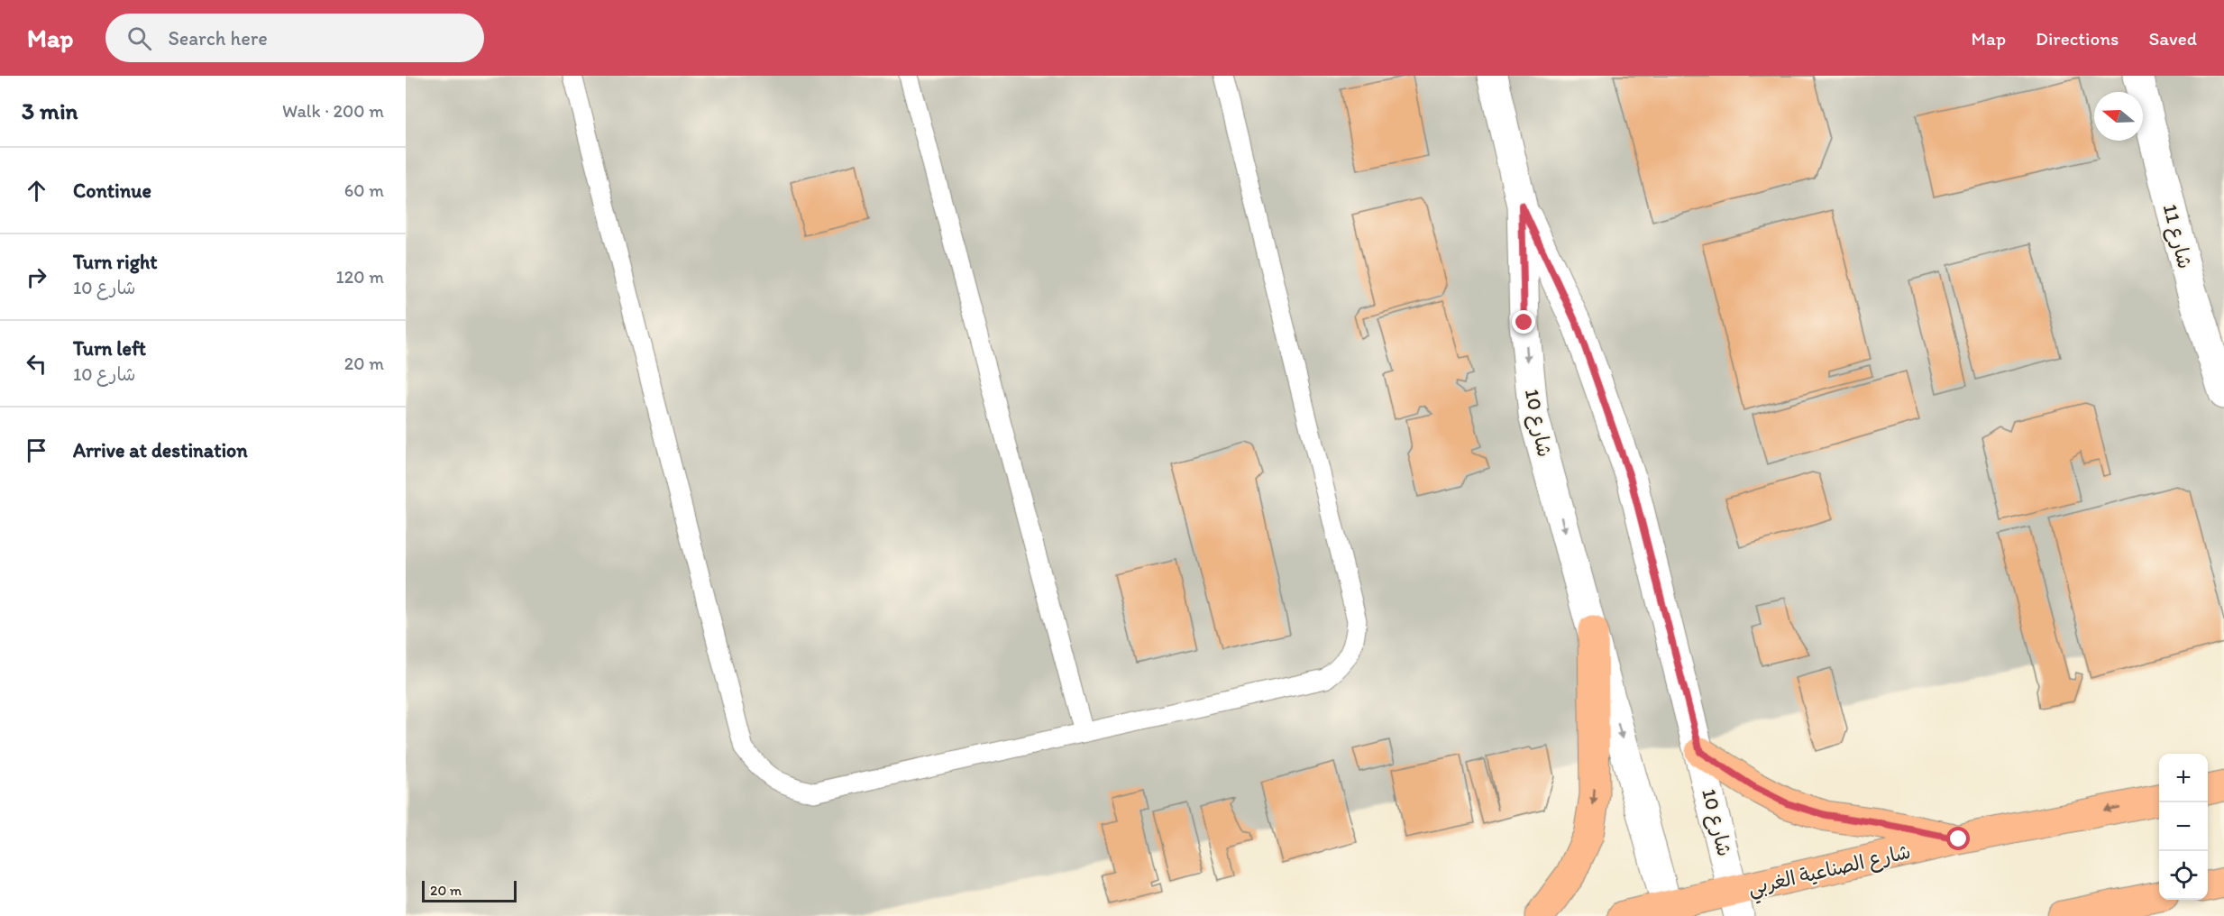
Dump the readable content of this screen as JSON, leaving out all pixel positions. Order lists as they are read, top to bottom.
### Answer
{
  "streets": {
    "main road": ["شارع الصناعية الغربي"],
    "street": ["شارع 11", "شارع 10"]
  },
  "crossings": [
    ["شارع 10", "شارع الصناعية الغربي"]
  ],
  "scale_bar": "20 m",
  "north": "left",
  "page": {
    "header": "Map",
    "search": "Search here",
    "nav": ["Map", "Directions", "Saved"],
    "heading": ["3 min", "Walk · 200 m"],
    "list": [
      ["Continue", "60 m"],
      ["Turn right", "شارع 10", "120 m"],
      ["Turn left", "شارع 10", "20 m"],
      "Arrive at destination"
    ],
    "map_buttons": ["+", "−"],
    "scale": "20 m"
  }
}
